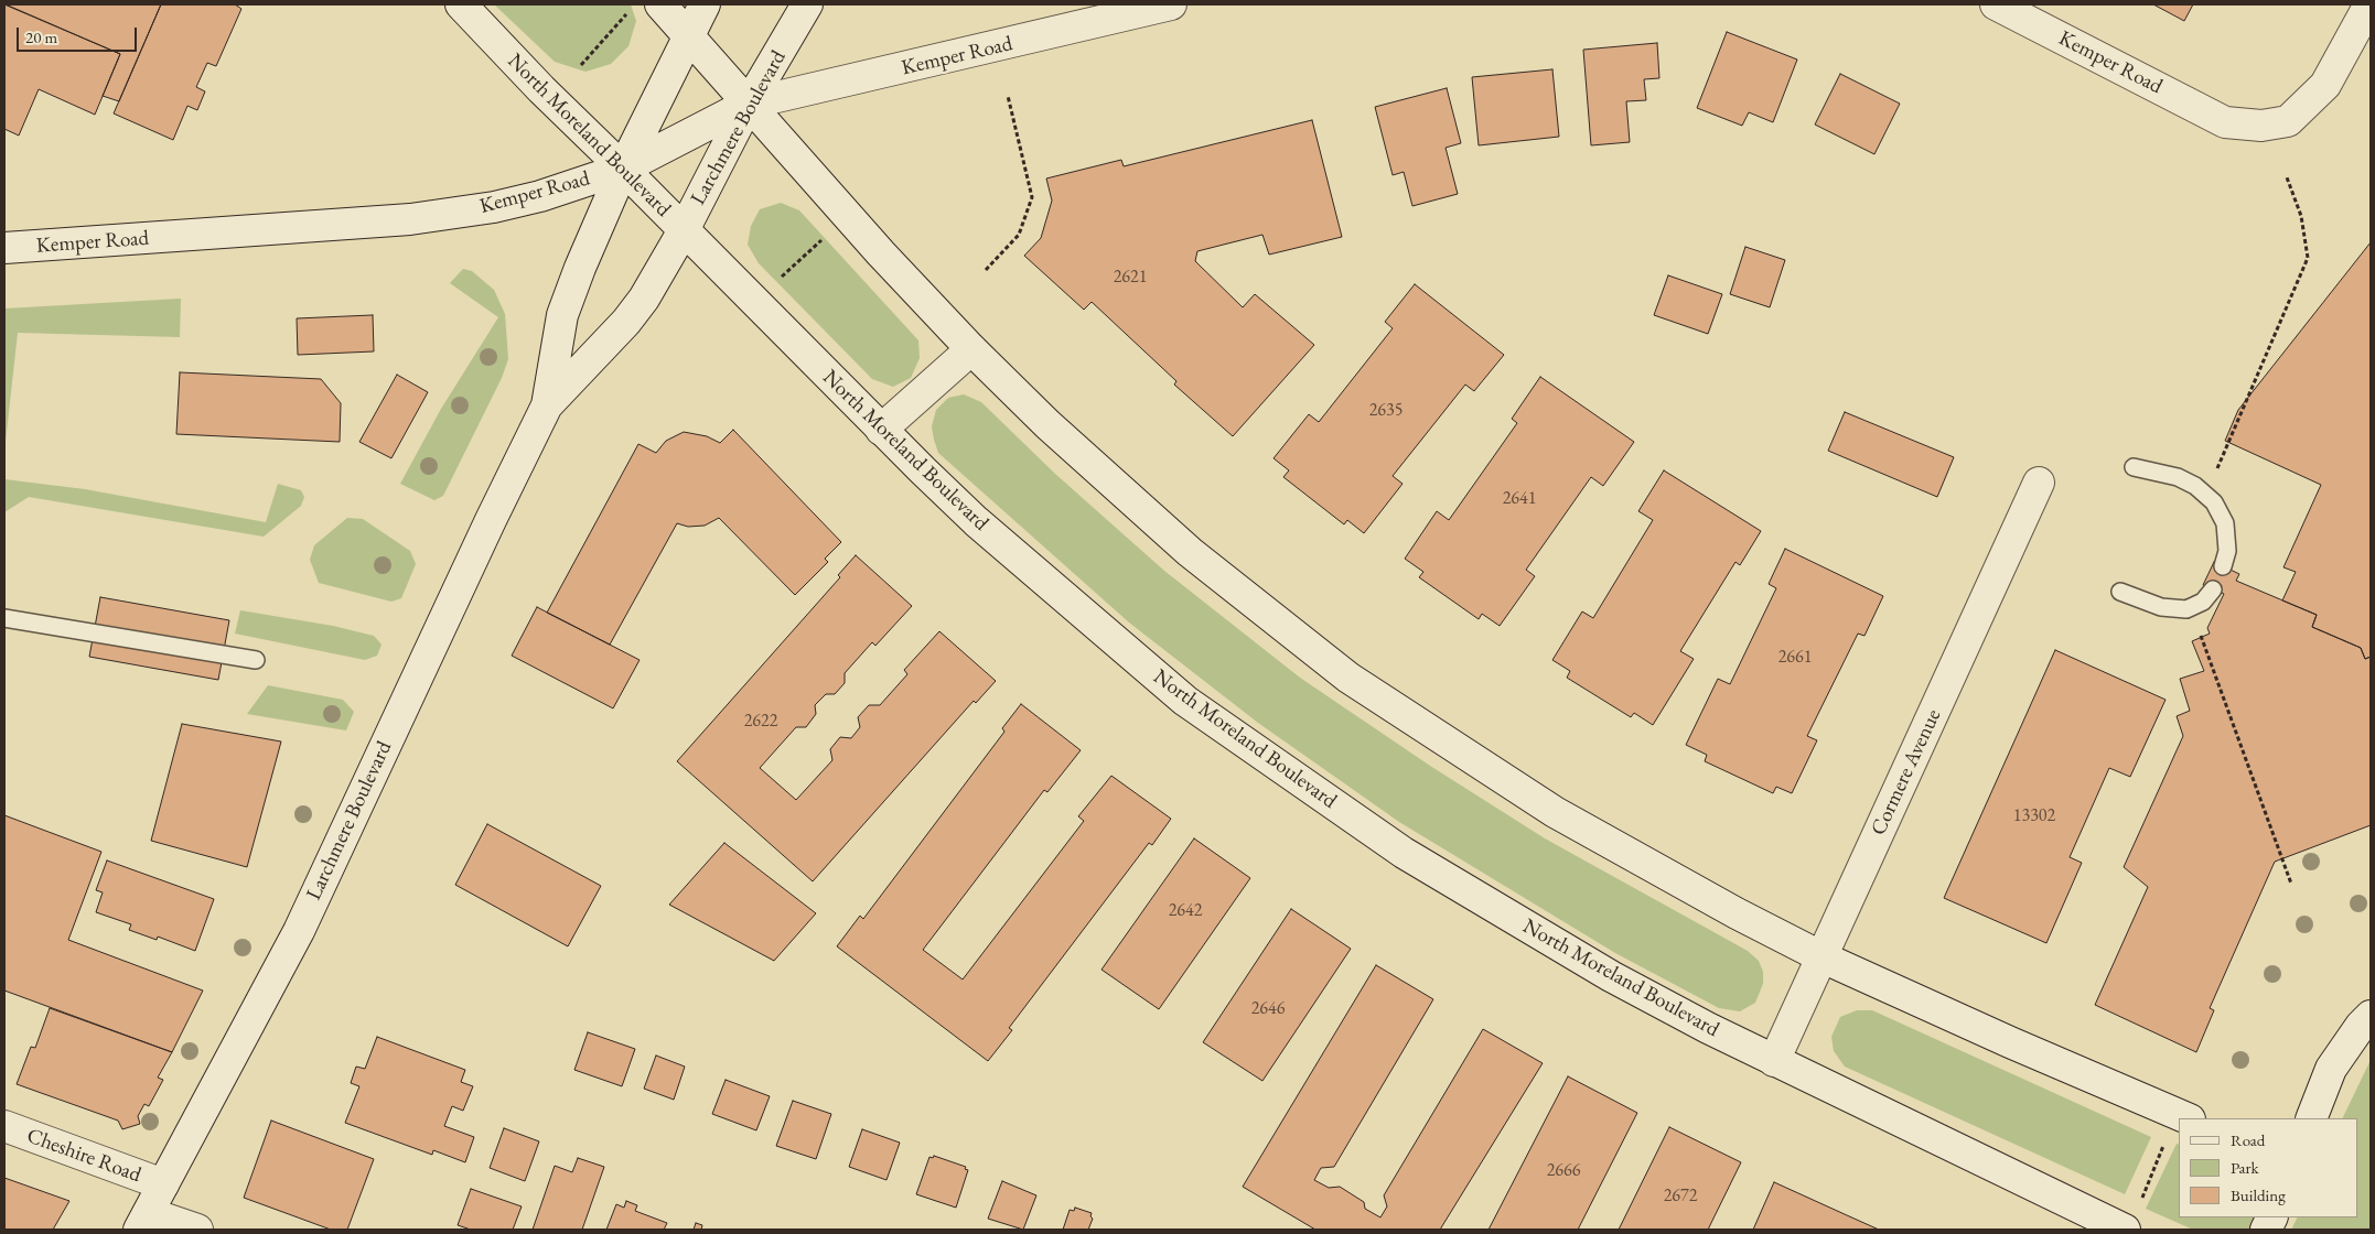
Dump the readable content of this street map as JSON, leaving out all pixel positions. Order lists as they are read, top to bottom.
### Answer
{
  "streets": {
    "main road": [
      "Kemper Road",
      "Larchmere Boulevard",
      "North Moreland Boulevard",
      "Cormere Avenue",
      "Cheshire Road"
    ]
  },
  "crossings": [
    ["Kemper Road", "Larchmere Boulevard"],
    ["Kemper Road", "North Moreland Boulevard"],
    ["Larchmere Boulevard", "North Moreland Boulevard"],
    ["Larchmere Boulevard", "Cheshire Road"],
    ["North Moreland Boulevard", "Cormere Avenue"]
  ],
  "house_numbers": [
    "2621",
    "2635",
    "2641",
    "2661",
    "2622",
    "13302",
    "2642",
    "2646",
    "2666",
    "2672"
  ],
  "legend": ["Road", "Park", "Building"],
  "scale_bar": "20 m"
}
